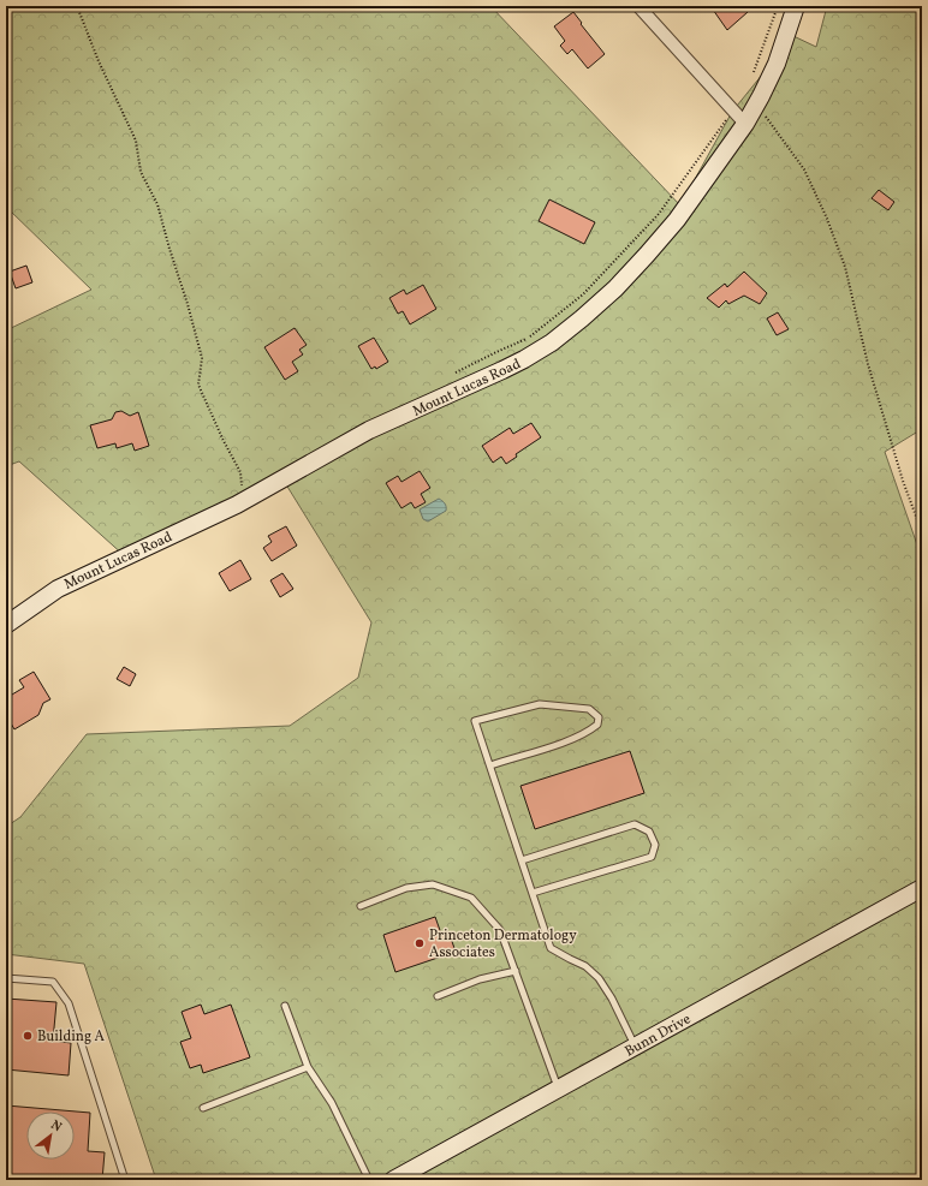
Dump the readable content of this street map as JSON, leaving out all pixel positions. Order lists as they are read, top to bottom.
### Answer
{
  "streets": {
    "street": ["Mount Lucas Road", "Bunn Drive"]
  },
  "places": ["Princeton Dermatology Associates", "Building A"],
  "north": "top right"
}
